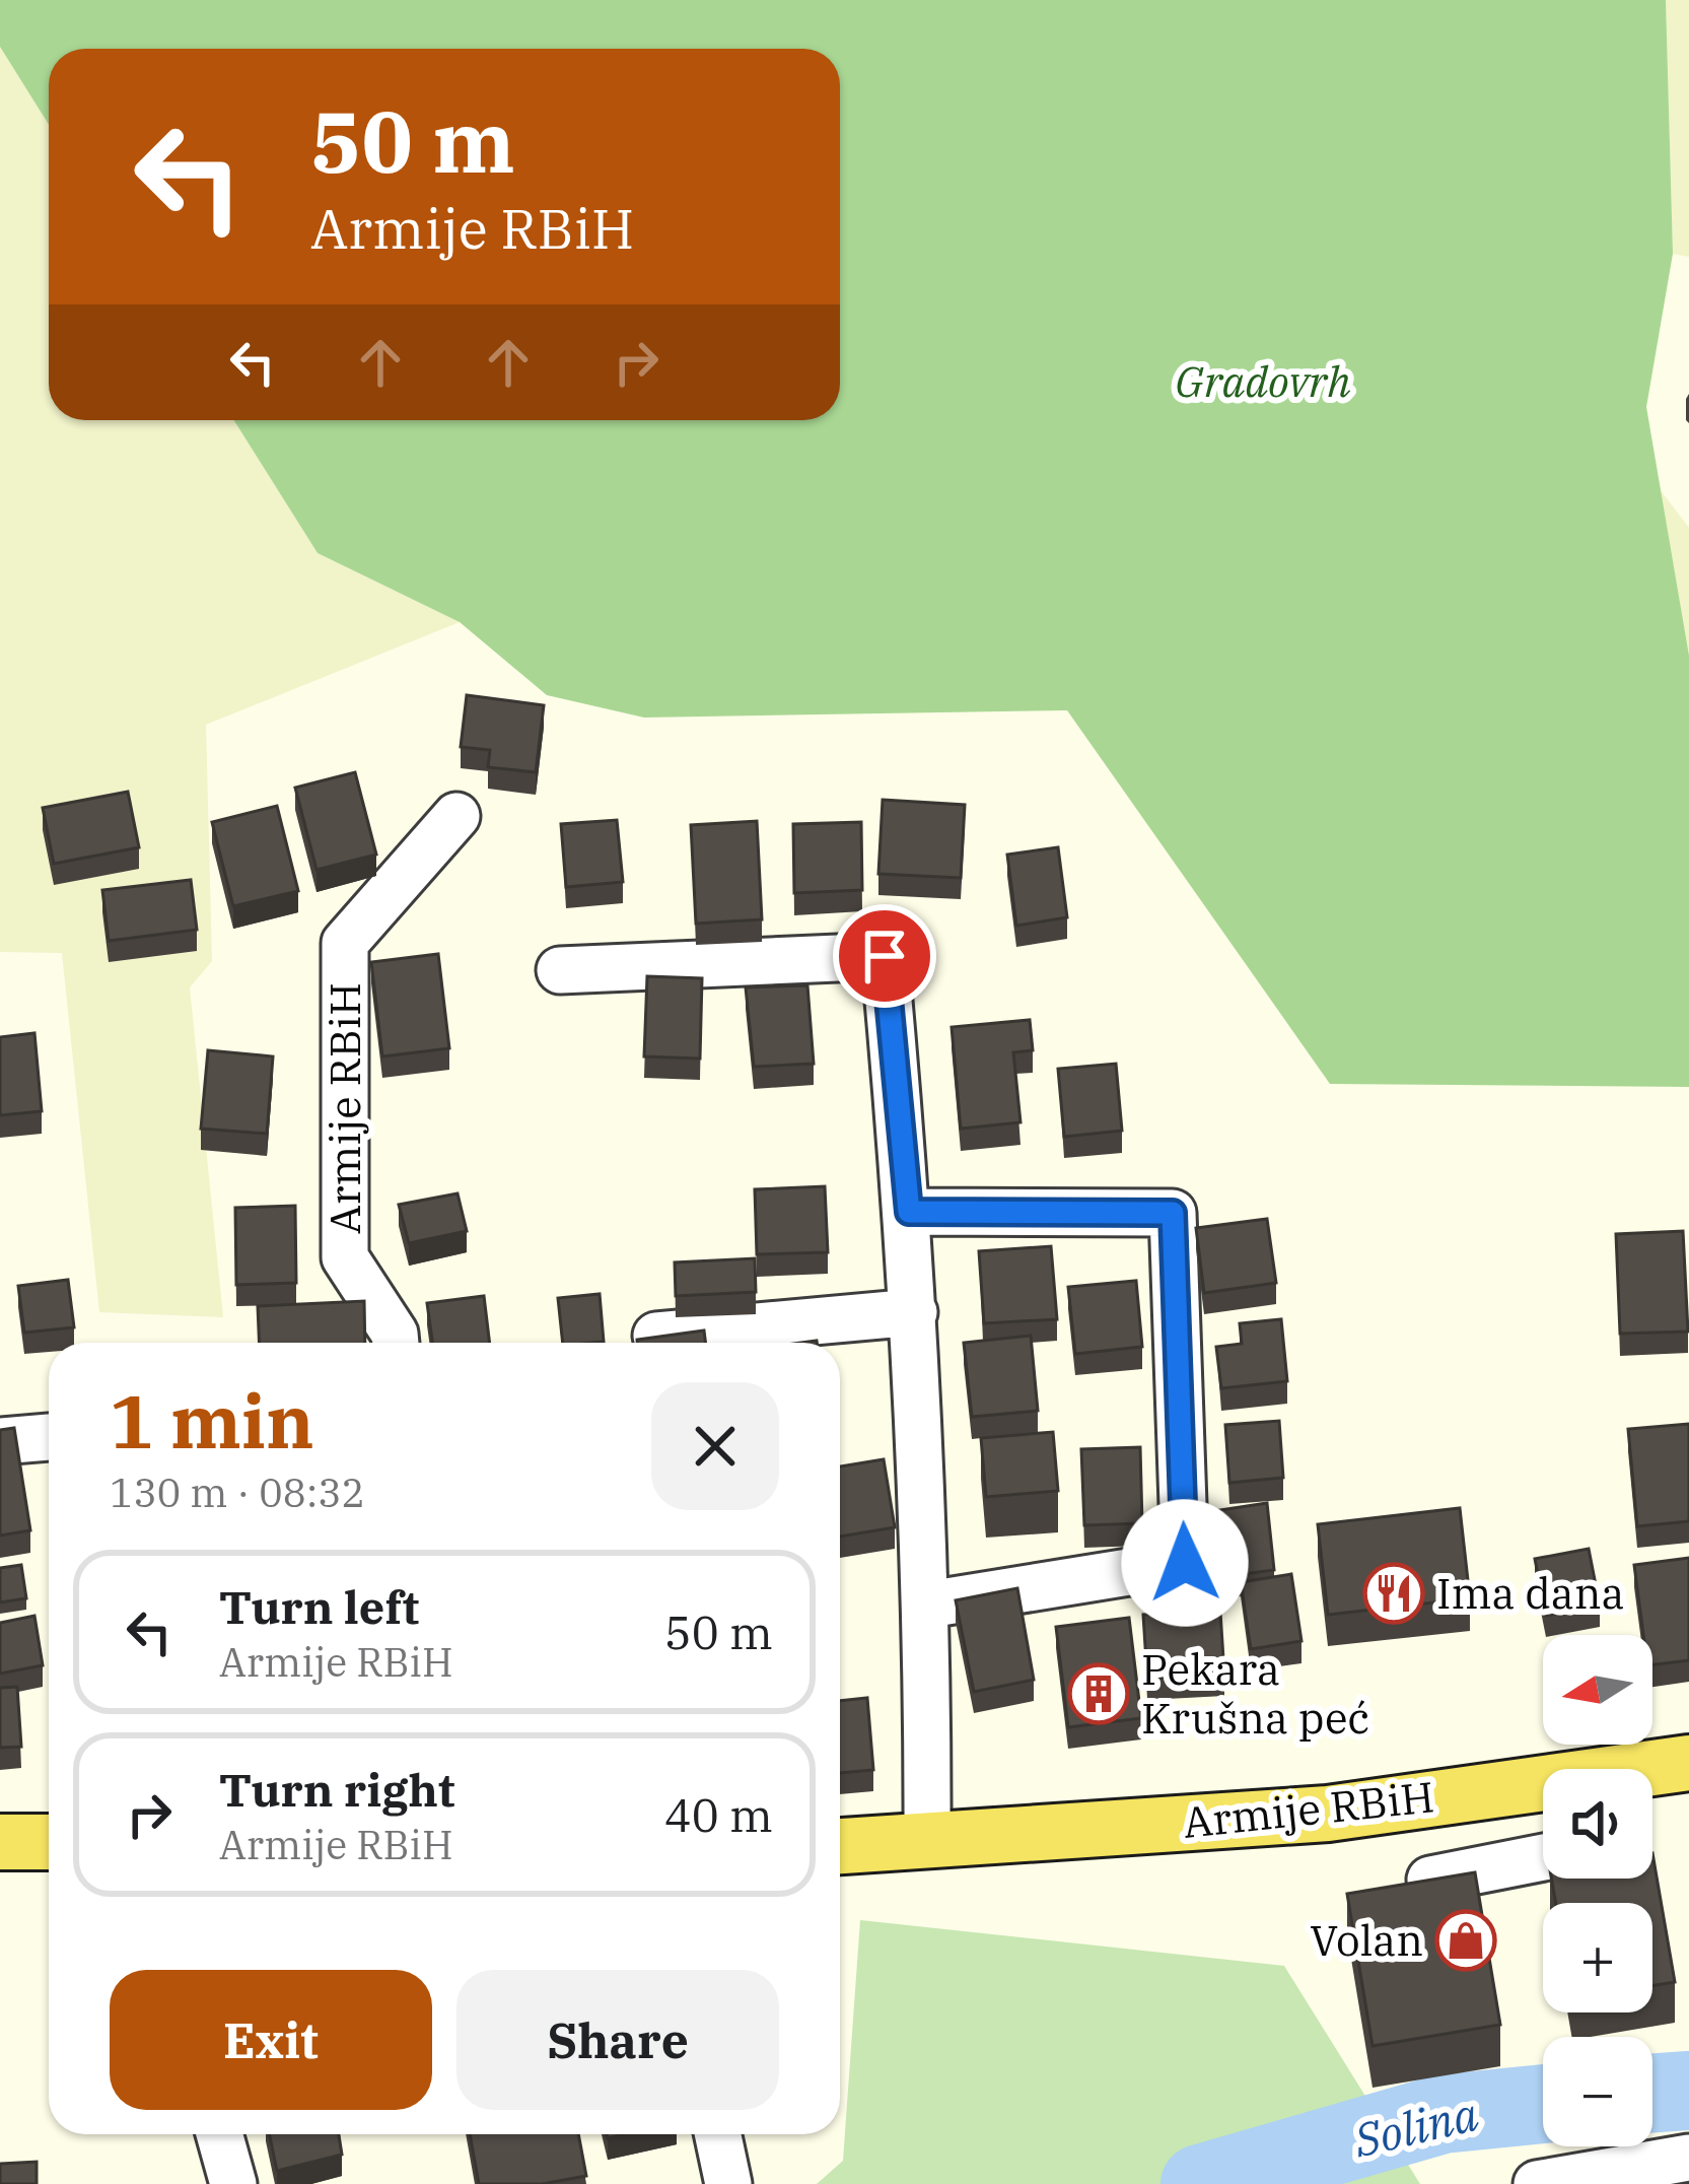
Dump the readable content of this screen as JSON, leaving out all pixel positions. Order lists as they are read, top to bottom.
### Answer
{
  "streets": {
    "main road": ["Armije RBiH"]
  },
  "water": ["Solina"],
  "parks": ["Gradovrh"],
  "places": {
    "restaurant": ["Ima dana"],
    "building": ["Pekara Krušna peć"],
    "shop": ["Volan"]
  },
  "north": "left",
  "page": {
    "turn": ["50 m", "Armije RBiH"],
    "heading": ["1 min", "130 m · 08:32"],
    "list": [
      {
        "name": "Turn left",
        "note": "Armije RBiH",
        "value": "50 m"
      },
      {
        "name": "Turn right",
        "note": "Armije RBiH",
        "value": "40 m"
      }
    ],
    "map_buttons": ["+", "−"],
    "buttons": ["Exit", "Share"]
  }
}
